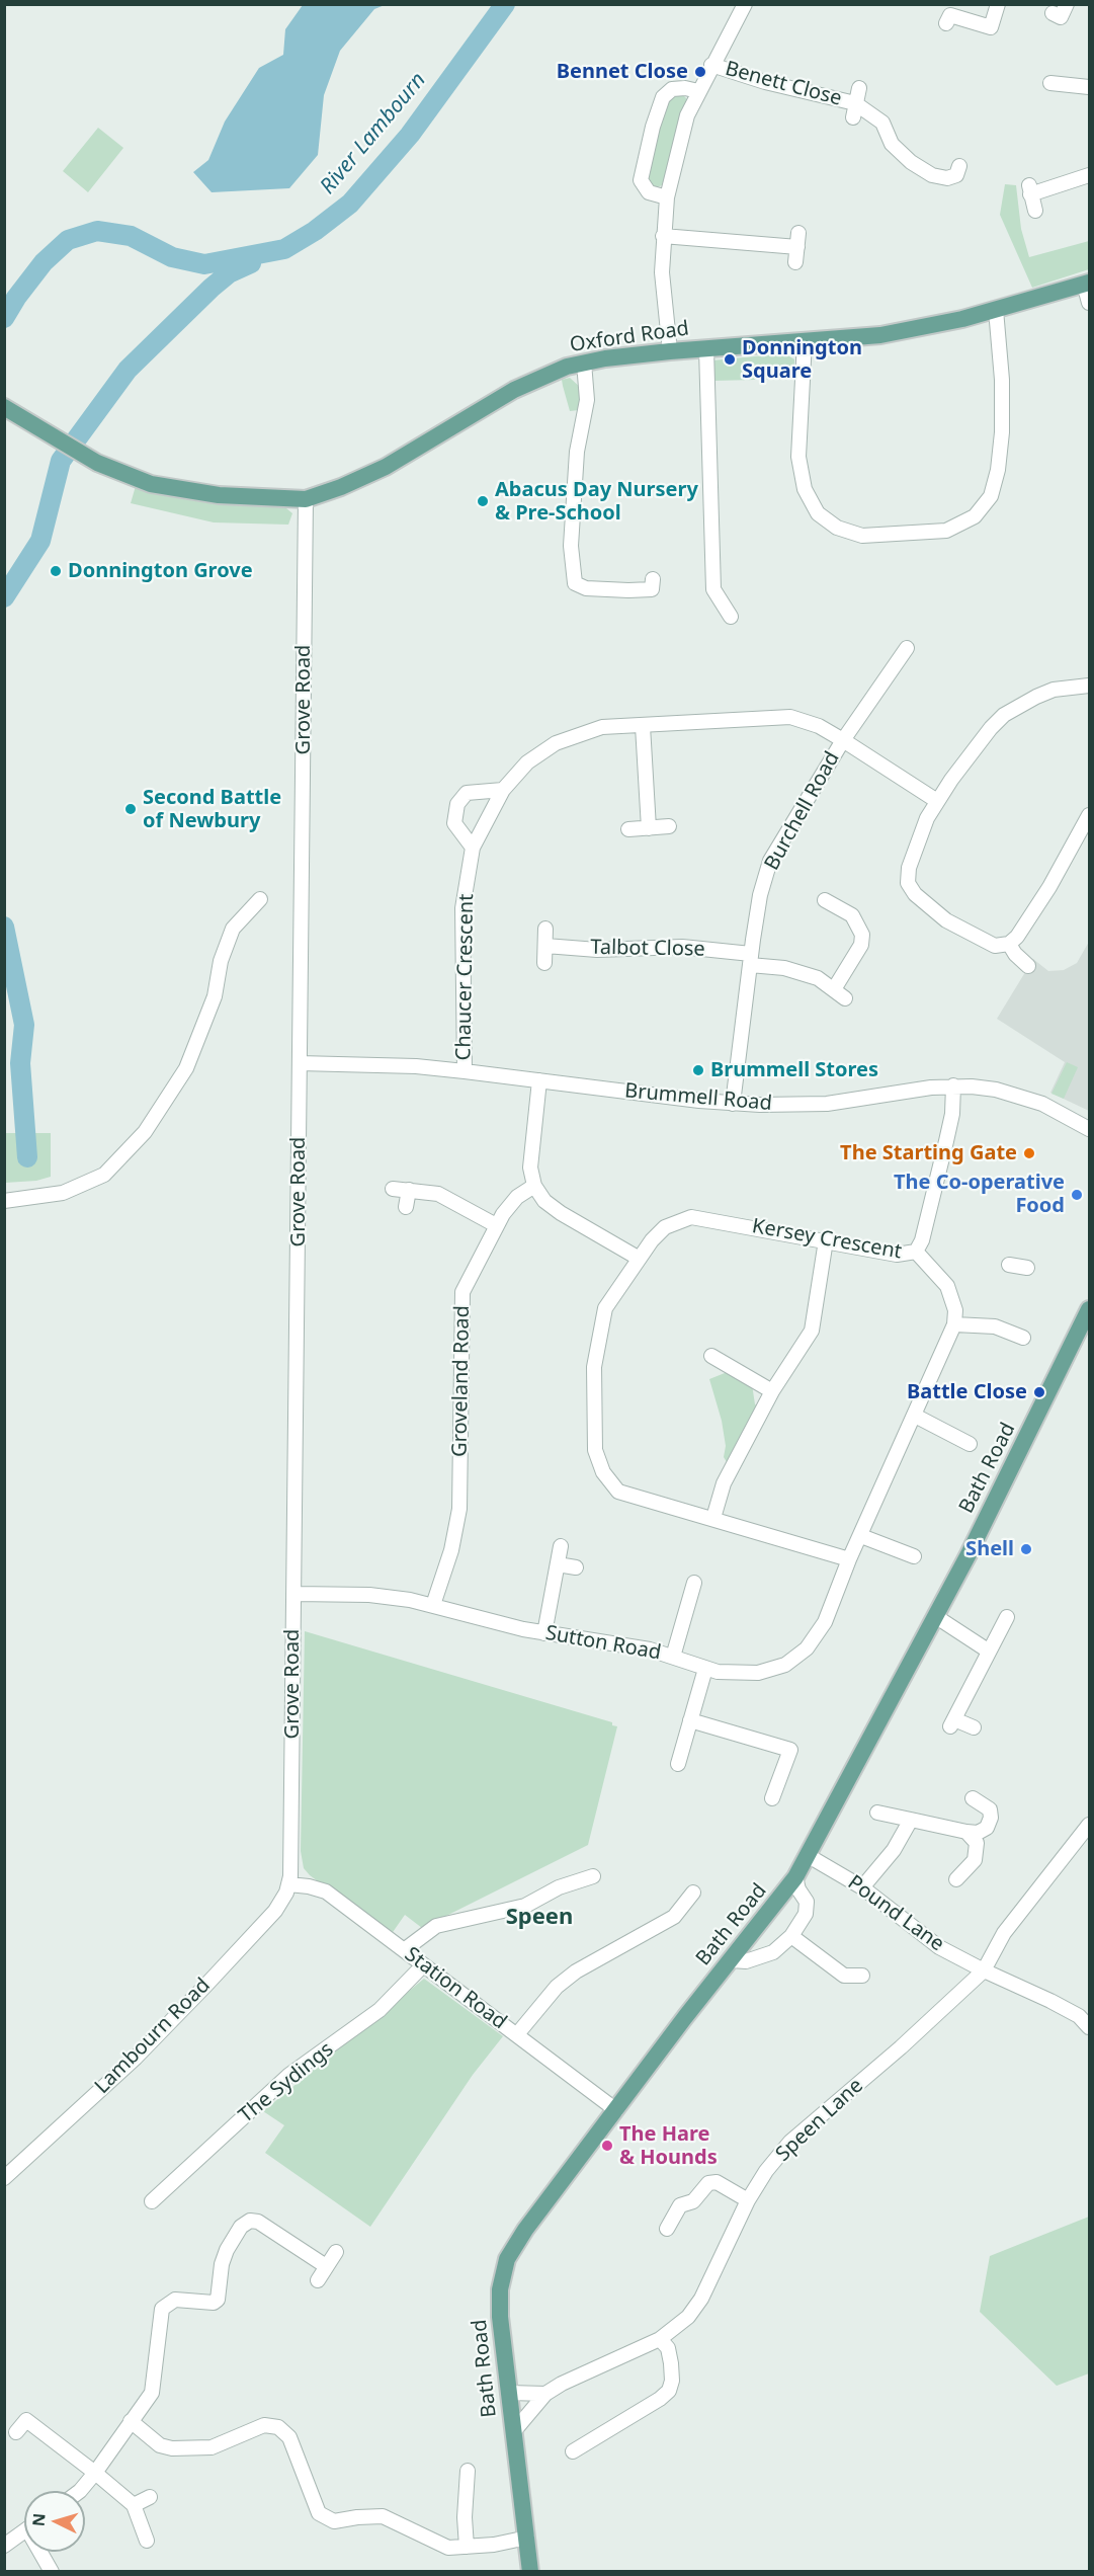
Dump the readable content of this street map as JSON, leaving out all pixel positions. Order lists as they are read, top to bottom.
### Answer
{
  "streets": {
    "main road": ["Oxford Road", "Bath Road"],
    "street": [
      "Benett Close",
      "Grove Road",
      "Burchell Road",
      "Talbot Close",
      "Chaucer Crescent",
      "Brummell Road",
      "Kersey Crescent",
      "Groveland Road",
      "Sutton Road",
      "Pound Lane",
      "Station Road",
      "Lambourn Road",
      "The Sydings",
      "Speen Lane"
    ]
  },
  "crossings": [
    ["Oxford Road", "Grove Road"],
    ["Grove Road", "Brummell Road"],
    ["Grove Road", "Sutton Road"],
    ["Grove Road", "Station Road"],
    ["Grove Road", "Lambourn Road"],
    ["Burchell Road", "Talbot Close"],
    ["Burchell Road", "Chaucer Crescent"],
    ["Burchell Road", "Brummell Road"],
    ["Chaucer Crescent", "Brummell Road"],
    ["Kersey Crescent", "Sutton Road"],
    ["Groveland Road", "Sutton Road"],
    ["Bath Road", "Pound Lane"],
    ["Bath Road", "Station Road"],
    ["Bath Road", "Speen Lane"],
    ["Pound Lane", "Speen Lane"],
    ["Station Road", "Lambourn Road"],
    ["Station Road", "The Sydings"]
  ],
  "districts": ["Speen"],
  "water": ["River Lambourn"],
  "places": [
    "Bennet Close",
    "Donnington Square",
    "Abacus Day Nursery & Pre-School",
    "Donnington Grove",
    "Second Battle of Newbury",
    "Brummell Stores",
    "The Starting Gate",
    "The Co-operative Food",
    "Battle Close",
    "Shell",
    "The Hare & Hounds"
  ],
  "north": "left"
}
